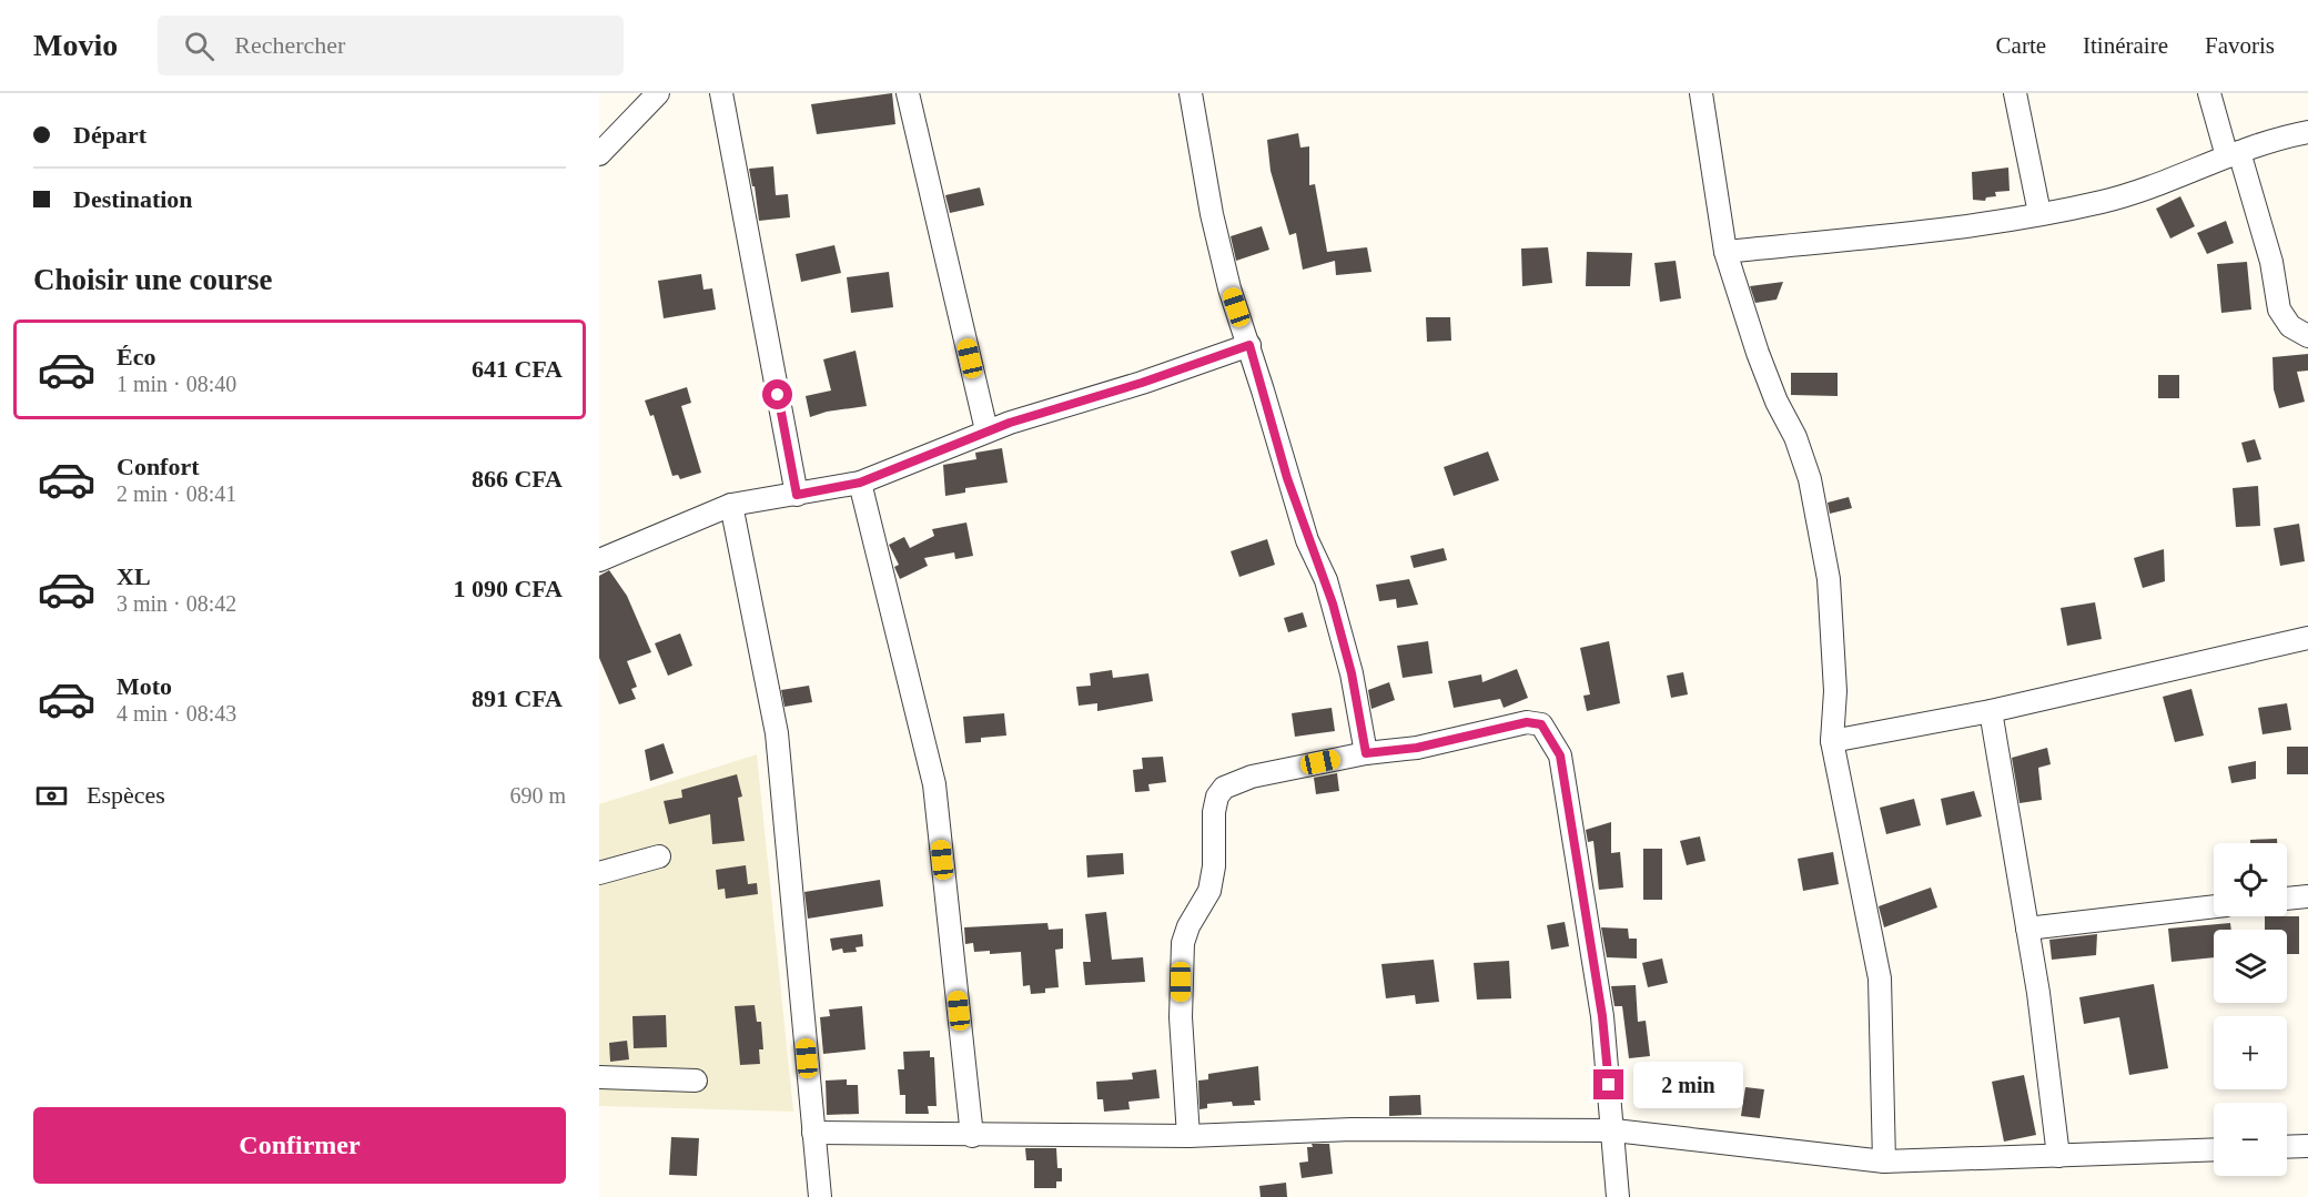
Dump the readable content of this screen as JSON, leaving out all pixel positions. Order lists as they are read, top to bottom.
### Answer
{
  "page": {
    "header": "Movio",
    "search": "Rechercher",
    "nav": ["Carte", "Itinéraire", "Favoris"],
    "banner": ["Départ", "Destination"],
    "heading": "Choisir une course",
    "list": [
      {
        "name": "Éco",
        "note": "1 min · 08:40",
        "value": "641 CFA"
      },
      {
        "name": "Confort",
        "note": "2 min · 08:41",
        "value": "866 CFA"
      },
      {
        "name": "XL",
        "note": "3 min · 08:42",
        "value": "1 090 CFA"
      },
      {
        "name": "Moto",
        "note": "4 min · 08:43",
        "value": "891 CFA"
      }
    ],
    "pay": ["Espèces", "690 m"],
    "map_buttons": ["+", "−"],
    "bubble": "2 min",
    "buttons": "Confirmer"
  }
}
